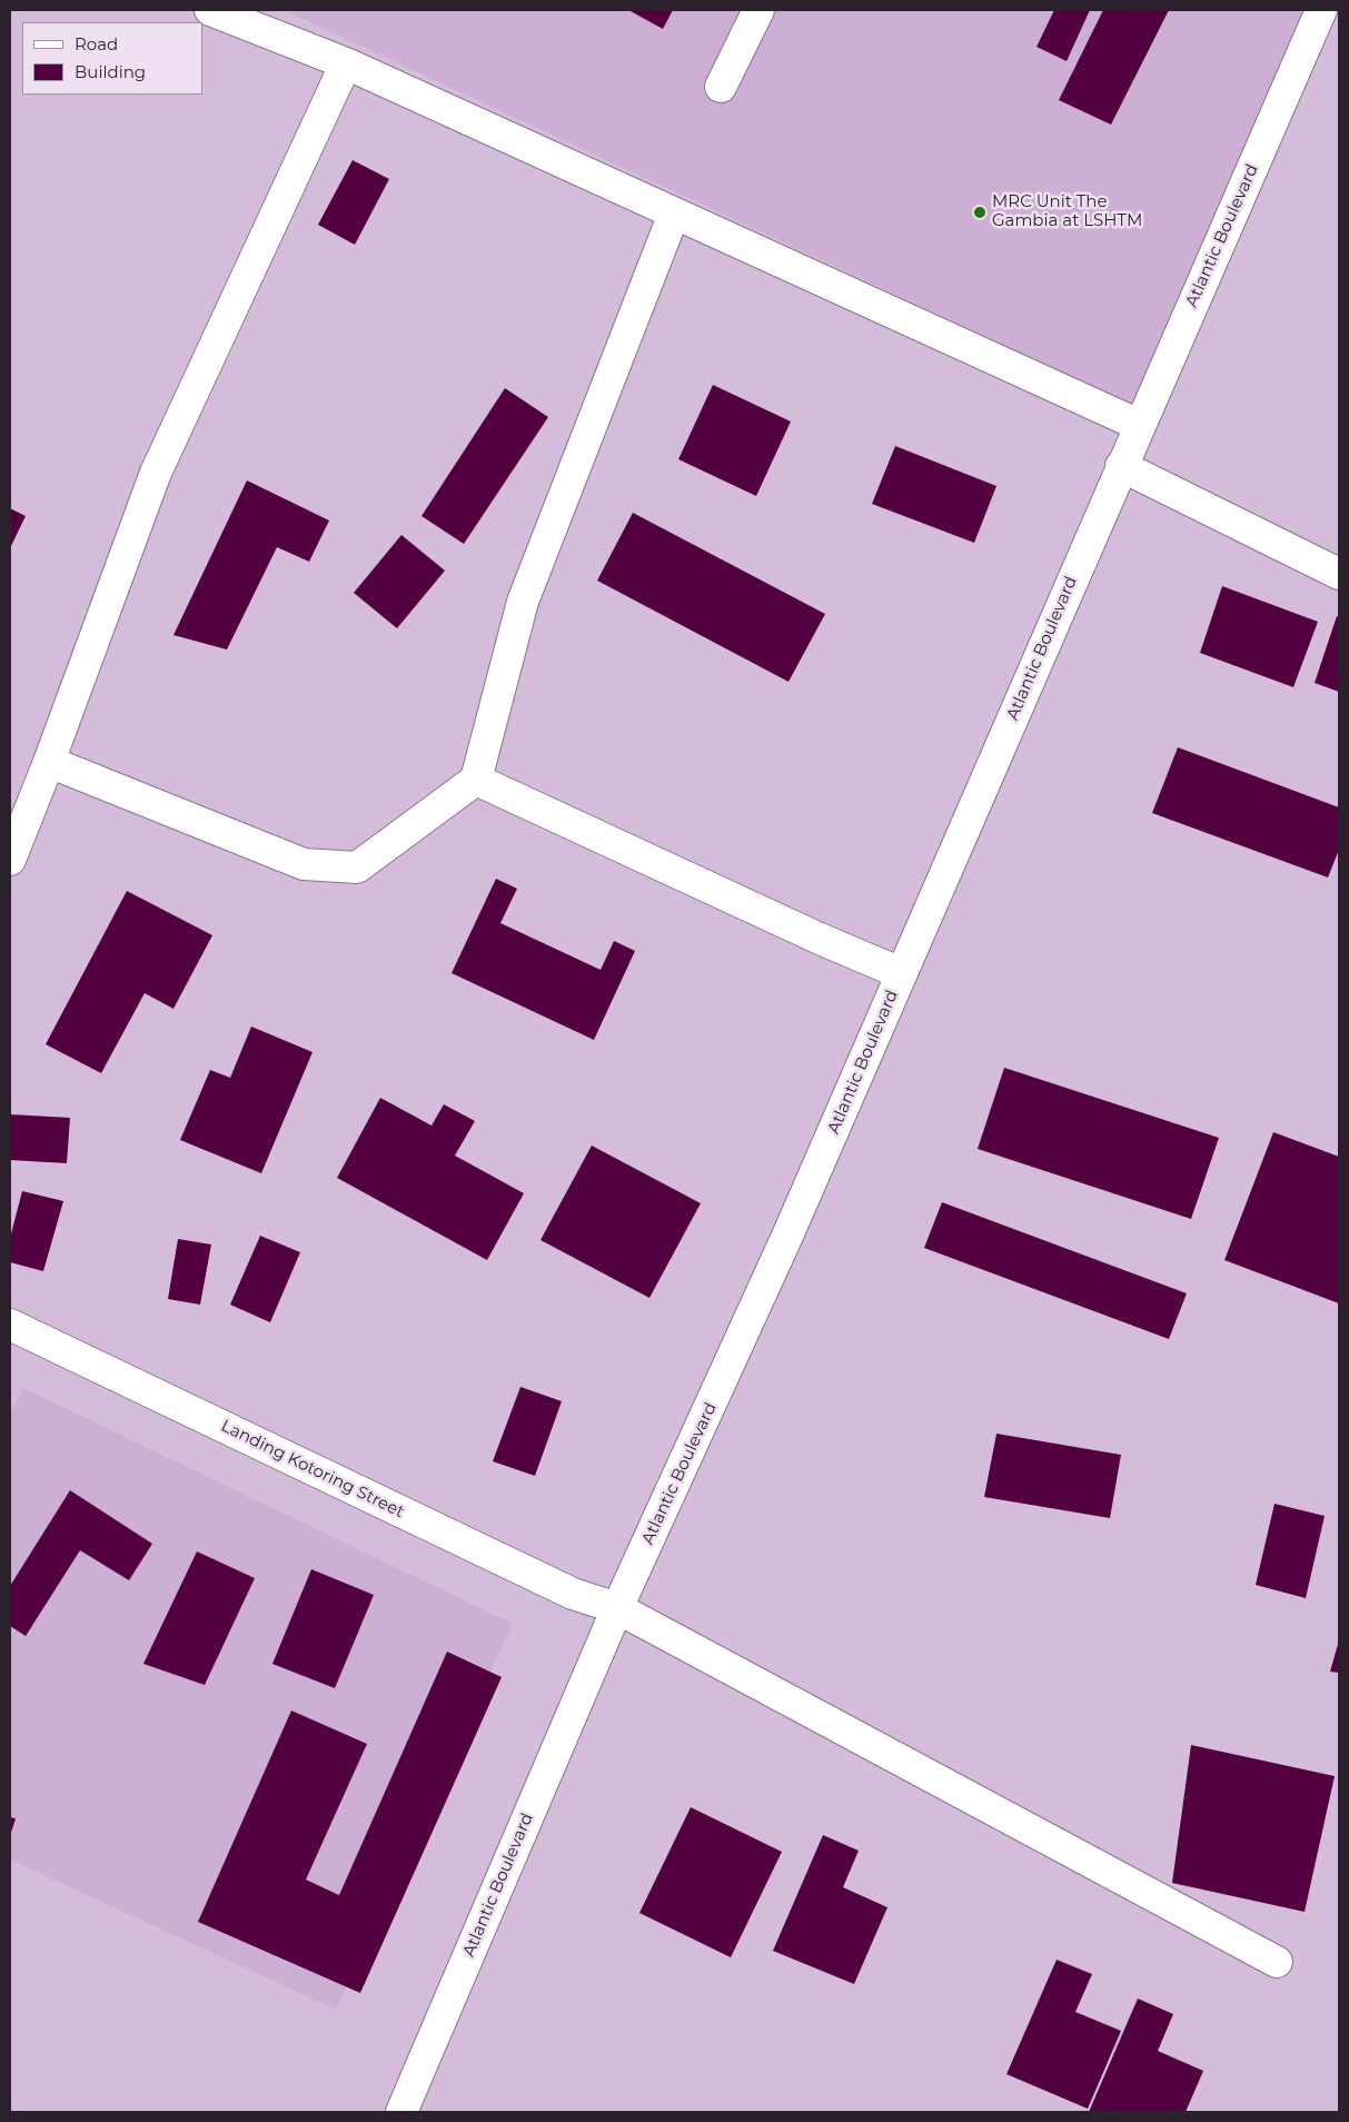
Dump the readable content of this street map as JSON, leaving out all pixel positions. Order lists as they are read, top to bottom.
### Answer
{
  "streets": {
    "street": ["Atlantic Boulevard", "Landing Kotoring Street"]
  },
  "crossings": [
    ["Atlantic Boulevard", "Landing Kotoring Street"]
  ],
  "places": ["MRC Unit The Gambia at LSHTM"],
  "legend": ["Road", "Building"]
}
